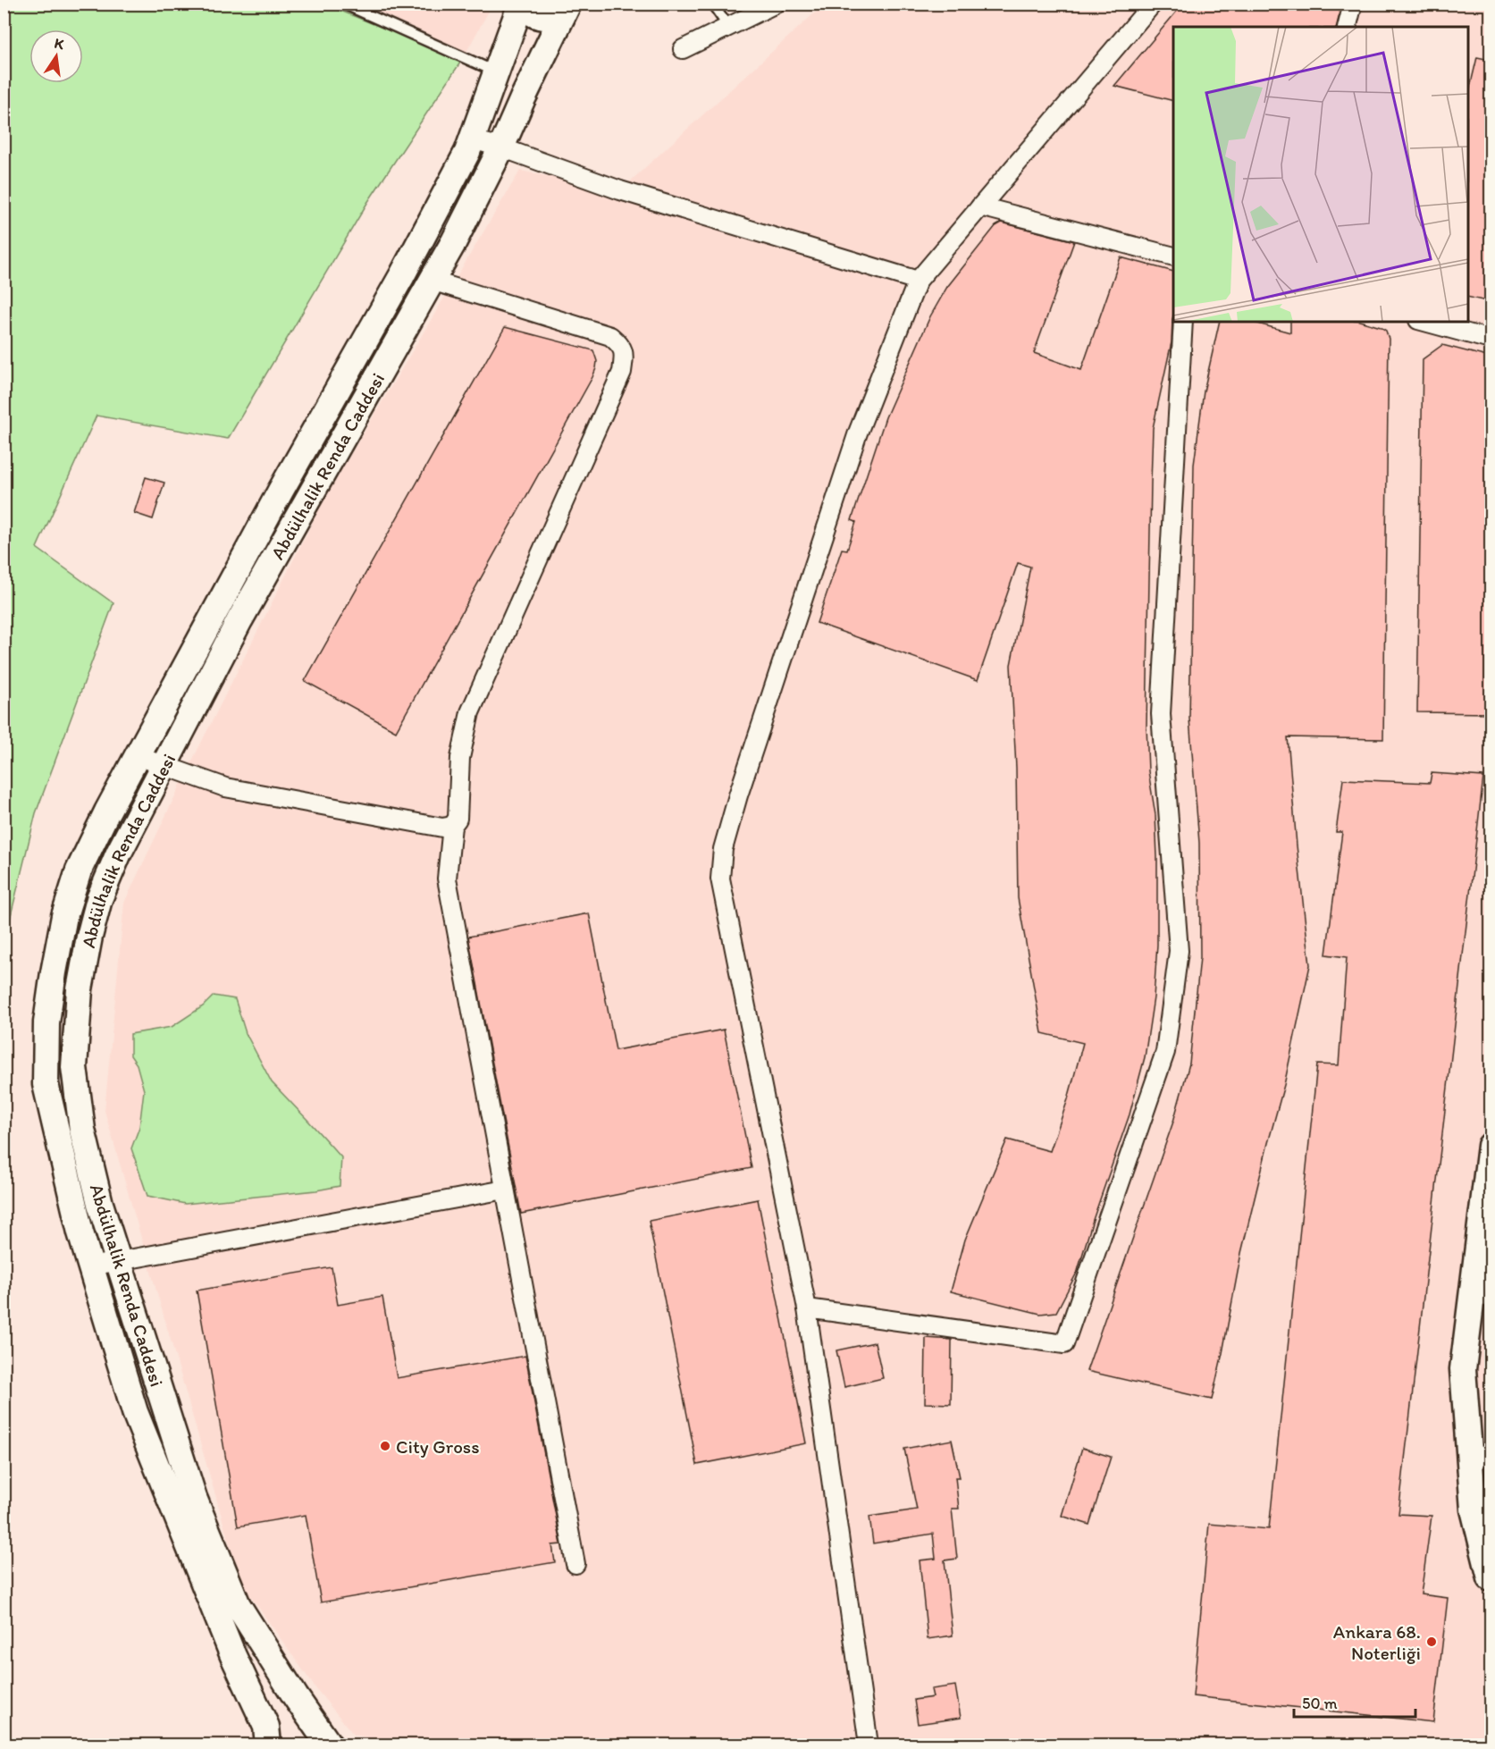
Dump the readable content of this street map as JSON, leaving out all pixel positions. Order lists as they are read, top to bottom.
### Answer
{
  "streets": {
    "main road": ["Abdülhalik Renda Caddesi"]
  },
  "places": ["City Gross", "Ankara 68. Noterliği"],
  "scale_bar": "50 m",
  "north": "top"
}
